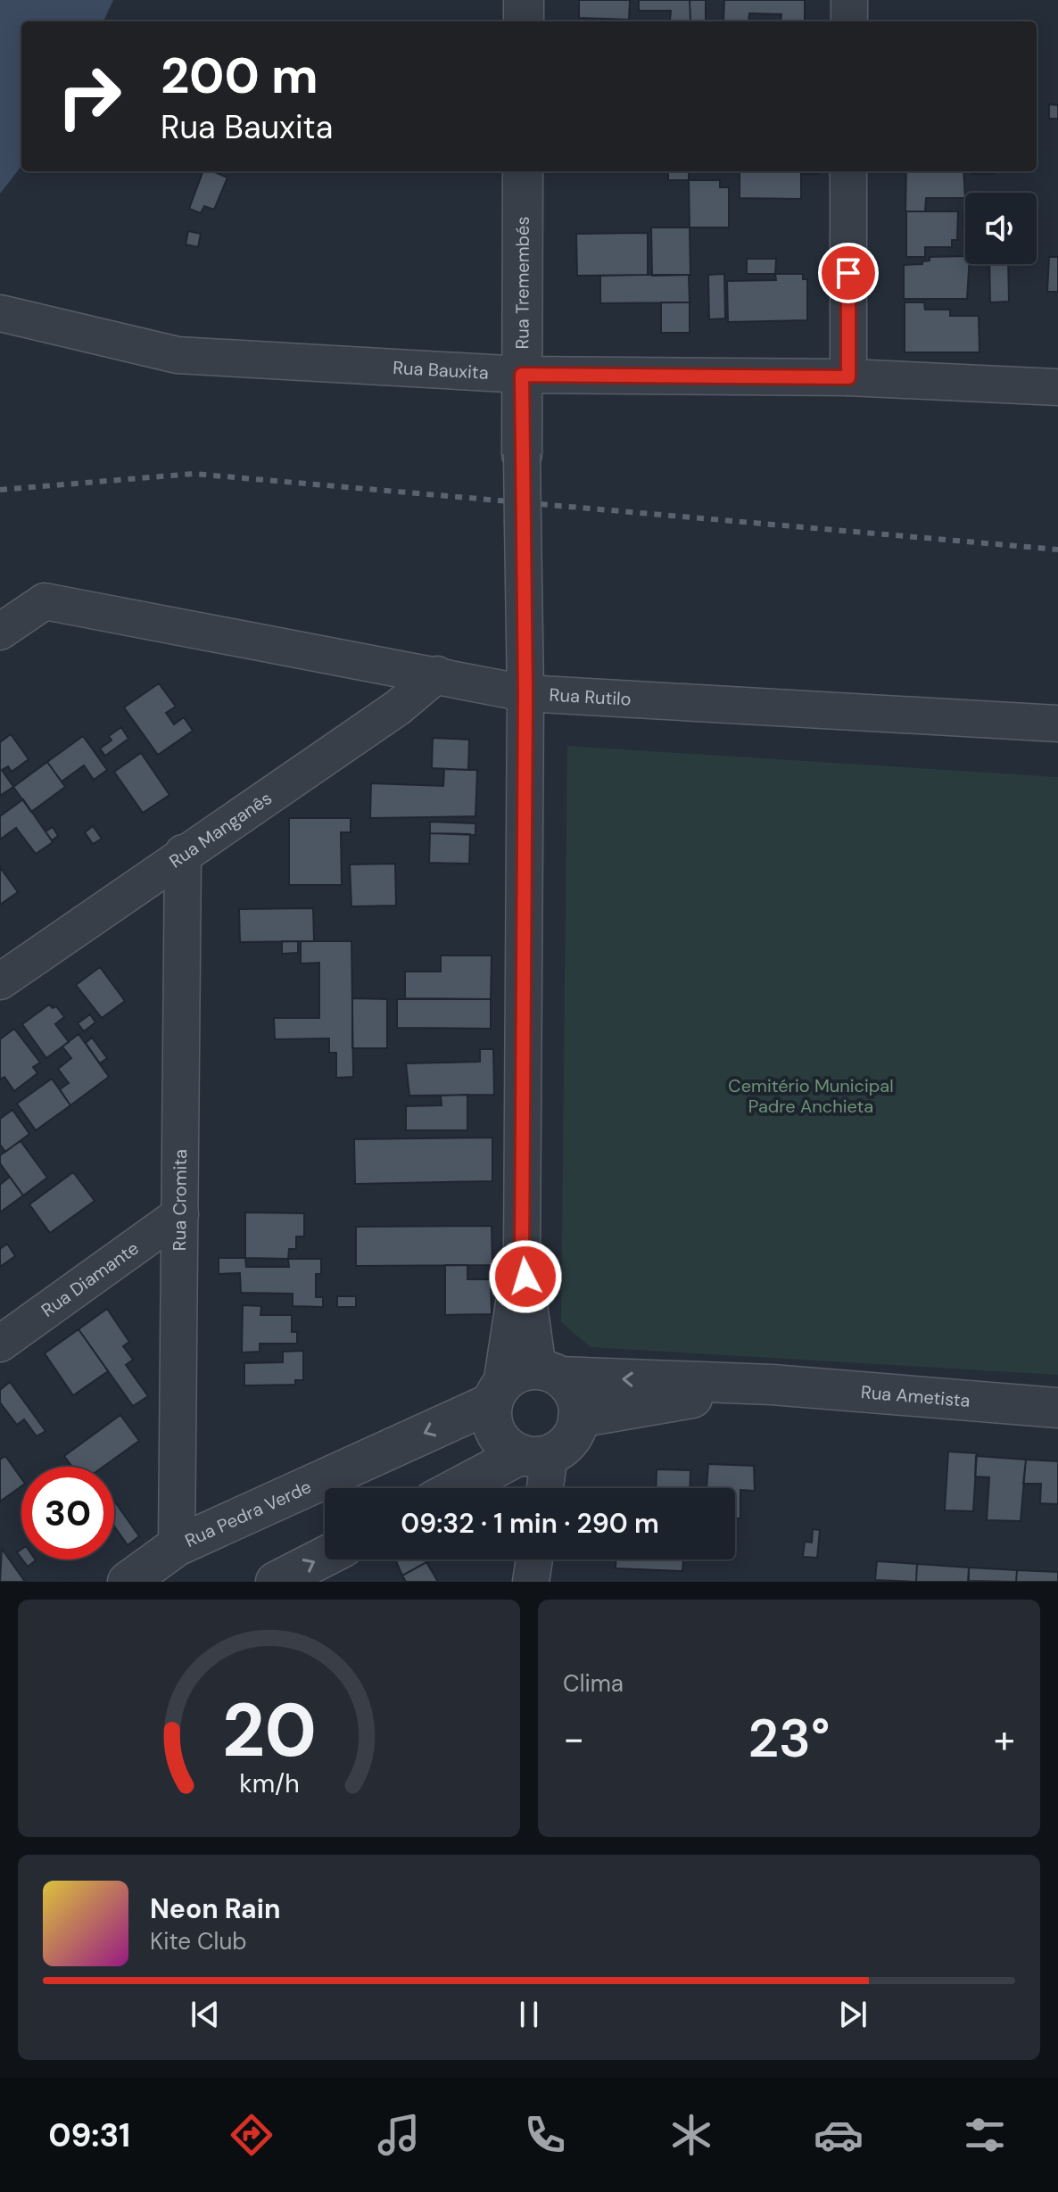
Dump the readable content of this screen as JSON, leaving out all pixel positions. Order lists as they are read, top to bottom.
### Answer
{
  "streets": {
    "street": [
      "Rua Tremembés",
      "Rua Bauxita",
      "Rua Rutilo",
      "Rua Manganês",
      "Rua Cromita",
      "Rua Diamante",
      "Rua Ametista",
      "Rua Pedra Verde"
    ]
  },
  "crossings": [
    ["Rua Tremembés", "Rua Bauxita"],
    ["Rua Tremembés", "Rua Rutilo"],
    ["Rua Tremembés", "Rua Ametista"],
    ["Rua Tremembés", "Rua Pedra Verde"],
    ["Rua Rutilo", "Rua Manganês"],
    ["Rua Manganês", "Rua Cromita"],
    ["Rua Cromita", "Rua Diamante"],
    ["Rua Cromita", "Rua Pedra Verde"],
    ["Rua Ametista", "Rua Pedra Verde"]
  ],
  "parks": ["Cemitério Municipal Padre Anchieta"],
  "page": {
    "turn": ["200 m", "Rua Bauxita"],
    "limit": "30",
    "trip": "09:32 · 1 min · 290 m",
    "tile": "Clima",
    "heat": ["−", "23°", "+"],
    "song": ["Neon Rain", "Kite Club"],
    "tabs": "09:31",
    "gauge": ["20", "km/h"]
  }
}
